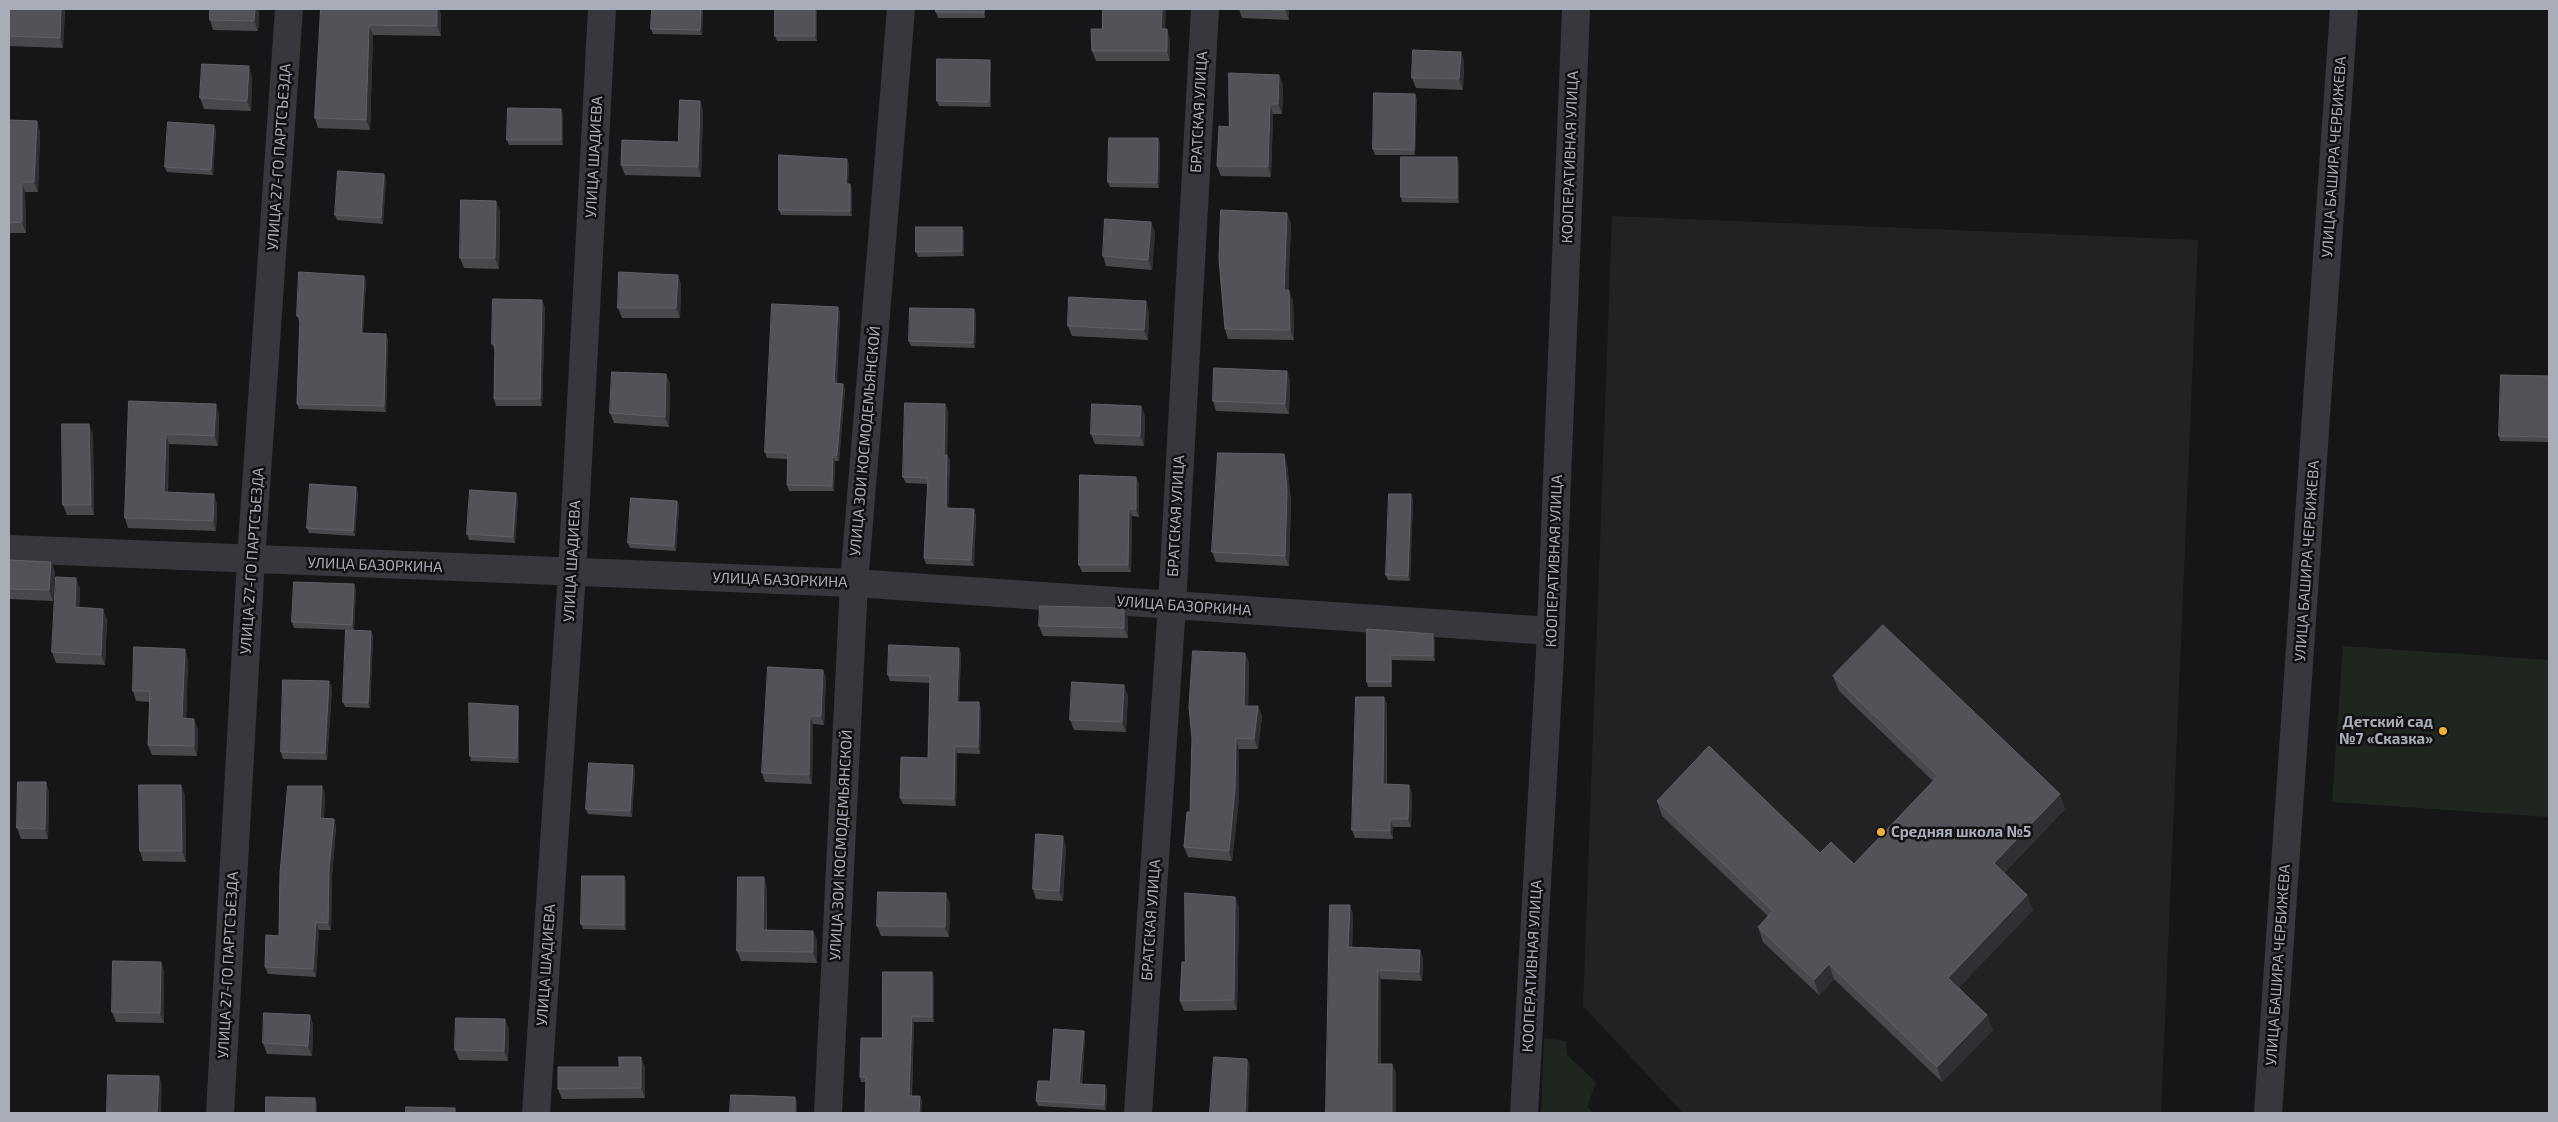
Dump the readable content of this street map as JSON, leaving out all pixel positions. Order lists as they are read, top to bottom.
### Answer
{
  "streets": {
    "street": [
      "БРАТСКАЯ УЛИЦА",
      "УЛИЦА 27-ГО ПАРТСЪЕЗДА",
      "УЛИЦА ШАДИЕВА",
      "КООПЕРАТИВНАЯ УЛИЦА",
      "УЛИЦА БАШИРА ЧЕРБИЖЕВА",
      "УЛИЦА ЗОИ КОСМОДЕМЬЯНСКОЙ",
      "УЛИЦА БАЗОРКИНА"
    ]
  },
  "crossings": [
    ["БРАТСКАЯ УЛИЦА", "УЛИЦА БАЗОРКИНА"],
    ["УЛИЦА 27-ГО ПАРТСЪЕЗДА", "УЛИЦА БАЗОРКИНА"],
    ["УЛИЦА ШАДИЕВА", "УЛИЦА БАЗОРКИНА"],
    ["КООПЕРАТИВНАЯ УЛИЦА", "УЛИЦА БАЗОРКИНА"],
    ["УЛИЦА ЗОИ КОСМОДЕМЬЯНСКОЙ", "УЛИЦА БАЗОРКИНА"]
  ],
  "places": ["Детский сад №7 «Сказка»", "Средняя школа №5"]
}
